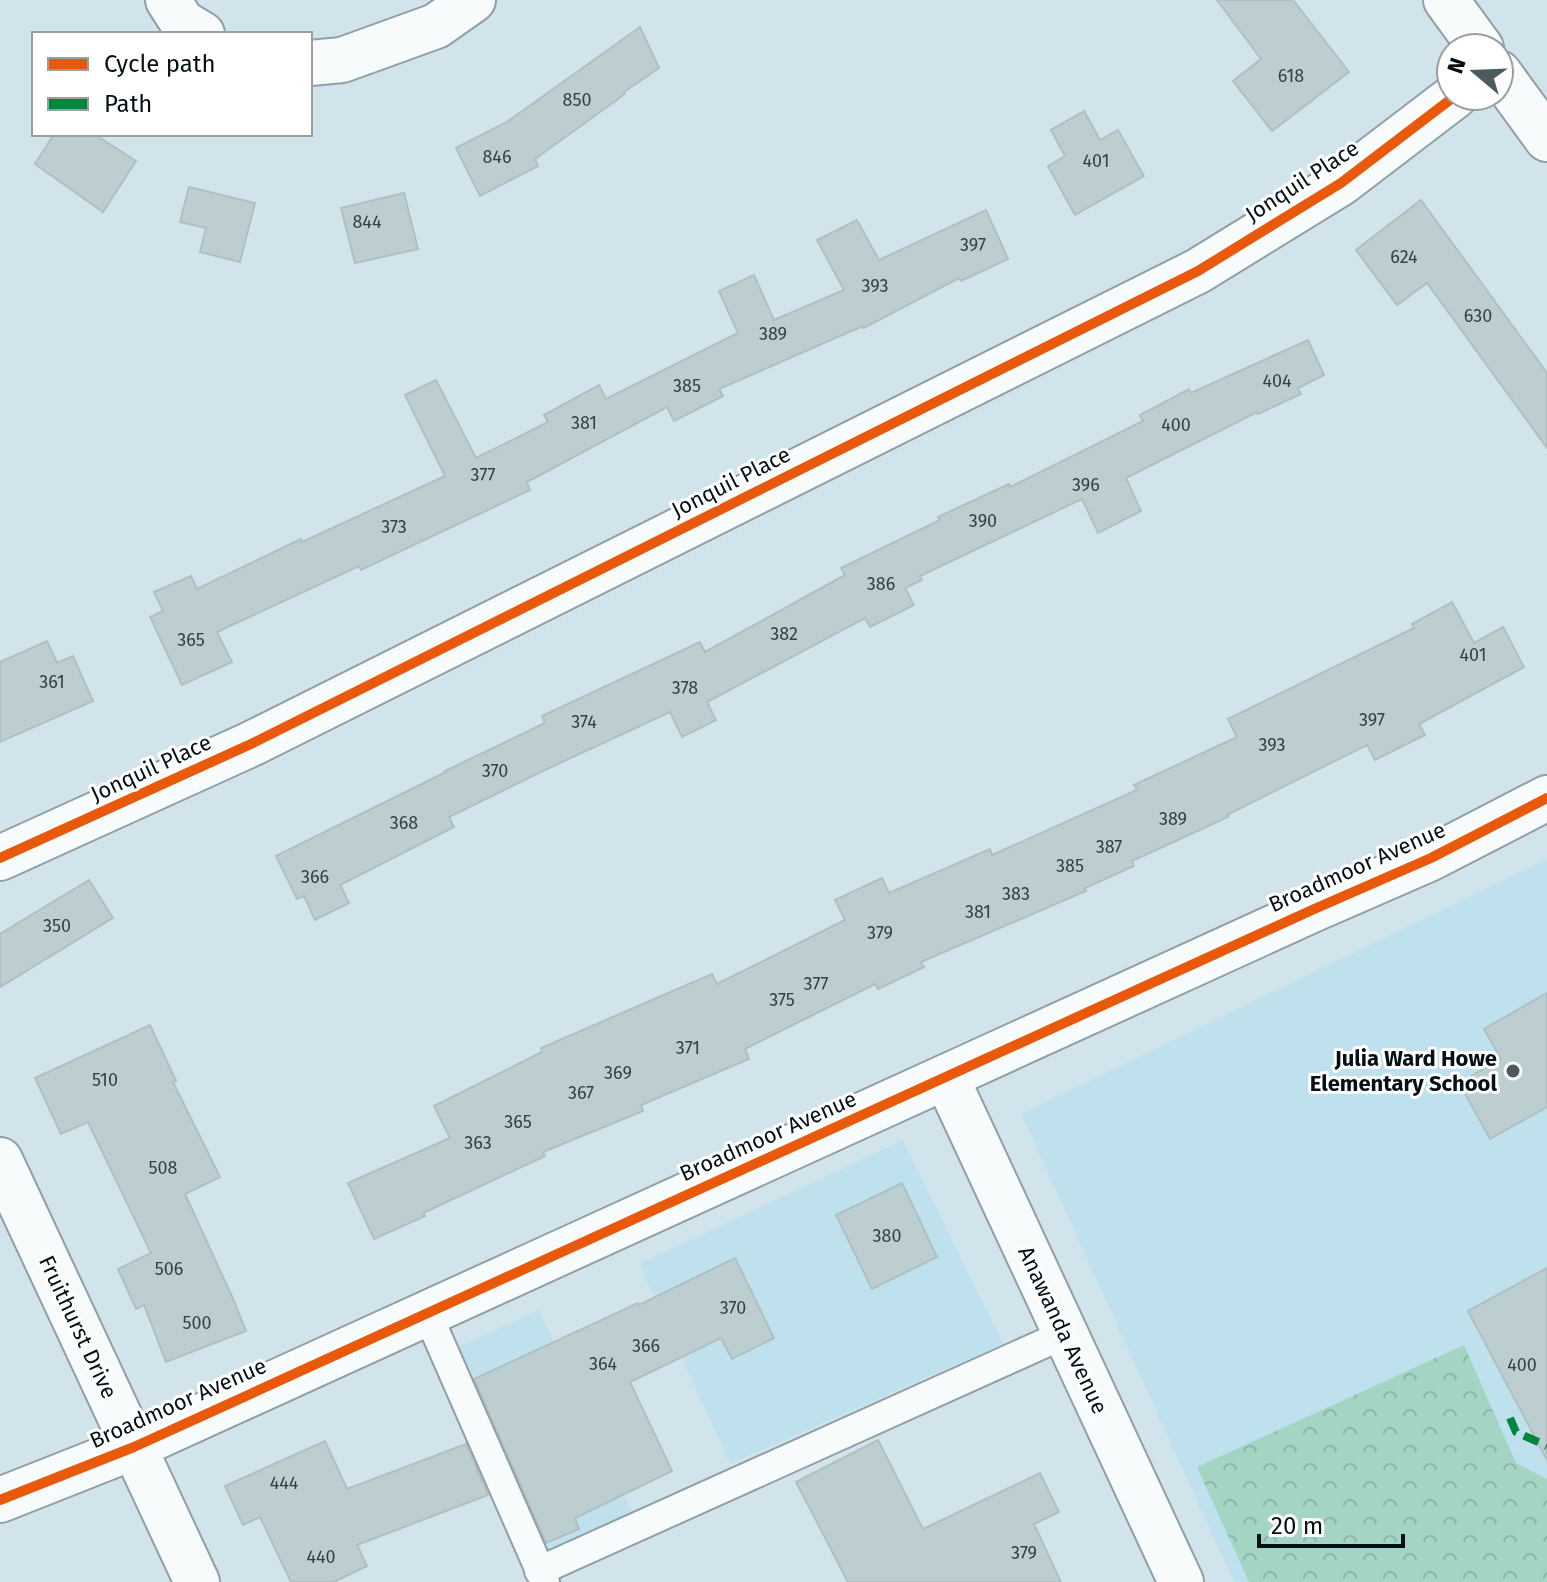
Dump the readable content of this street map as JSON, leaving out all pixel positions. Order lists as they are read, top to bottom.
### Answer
{
  "streets": {
    "street": [
      "Jonquil Place",
      "Broadmoor Avenue",
      "Fruithurst Drive",
      "Anawanda Avenue"
    ]
  },
  "crossings": [
    ["Broadmoor Avenue", "Fruithurst Drive"],
    ["Broadmoor Avenue", "Anawanda Avenue"]
  ],
  "places": ["Julia Ward Howe Elementary School"],
  "house_numbers": [
    "618",
    "850",
    "846",
    "401",
    "844",
    "397",
    "624",
    "393",
    "630",
    "389",
    "404",
    "385",
    "381",
    "400",
    "377",
    "396",
    "390",
    "373",
    "386",
    "382",
    "365",
    "401",
    "361",
    "378",
    "397",
    "374",
    "393",
    "370",
    "389",
    "368",
    "387",
    "385",
    "366",
    "383",
    "381",
    "350",
    "379",
    "377",
    "375",
    "371",
    "369",
    "510",
    "367",
    "365",
    "363",
    "508",
    "380",
    "506",
    "370",
    "500",
    "366",
    "364",
    "400",
    "444",
    "379",
    "440"
  ],
  "legend": ["Cycle path", "Path"],
  "scale_bar": "20 m",
  "north": "left"
}
